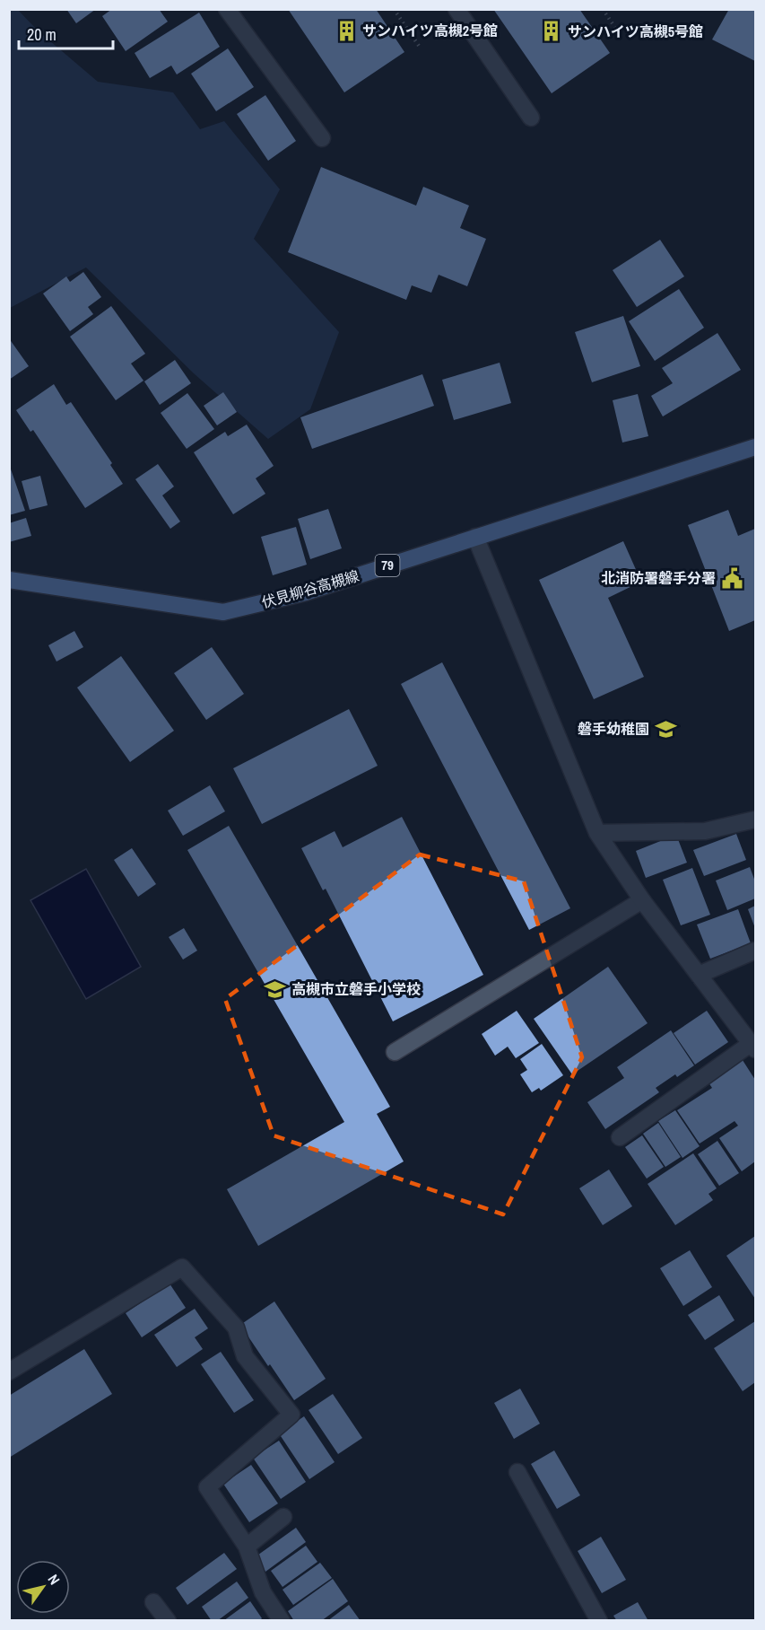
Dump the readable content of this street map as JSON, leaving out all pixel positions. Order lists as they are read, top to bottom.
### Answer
{
  "streets": {
    "main road": ["79", "伏見柳谷高槻線"]
  },
  "places": {
    "building": ["サンハイツ高槻2号館", "サンハイツ高槻5号館"],
    "public building": ["北消防署磐手分署"],
    "school or university": ["磐手幼稚園", "高槻市立磐手小学校"]
  },
  "scale_bar": "20 m",
  "north": "top right"
}
